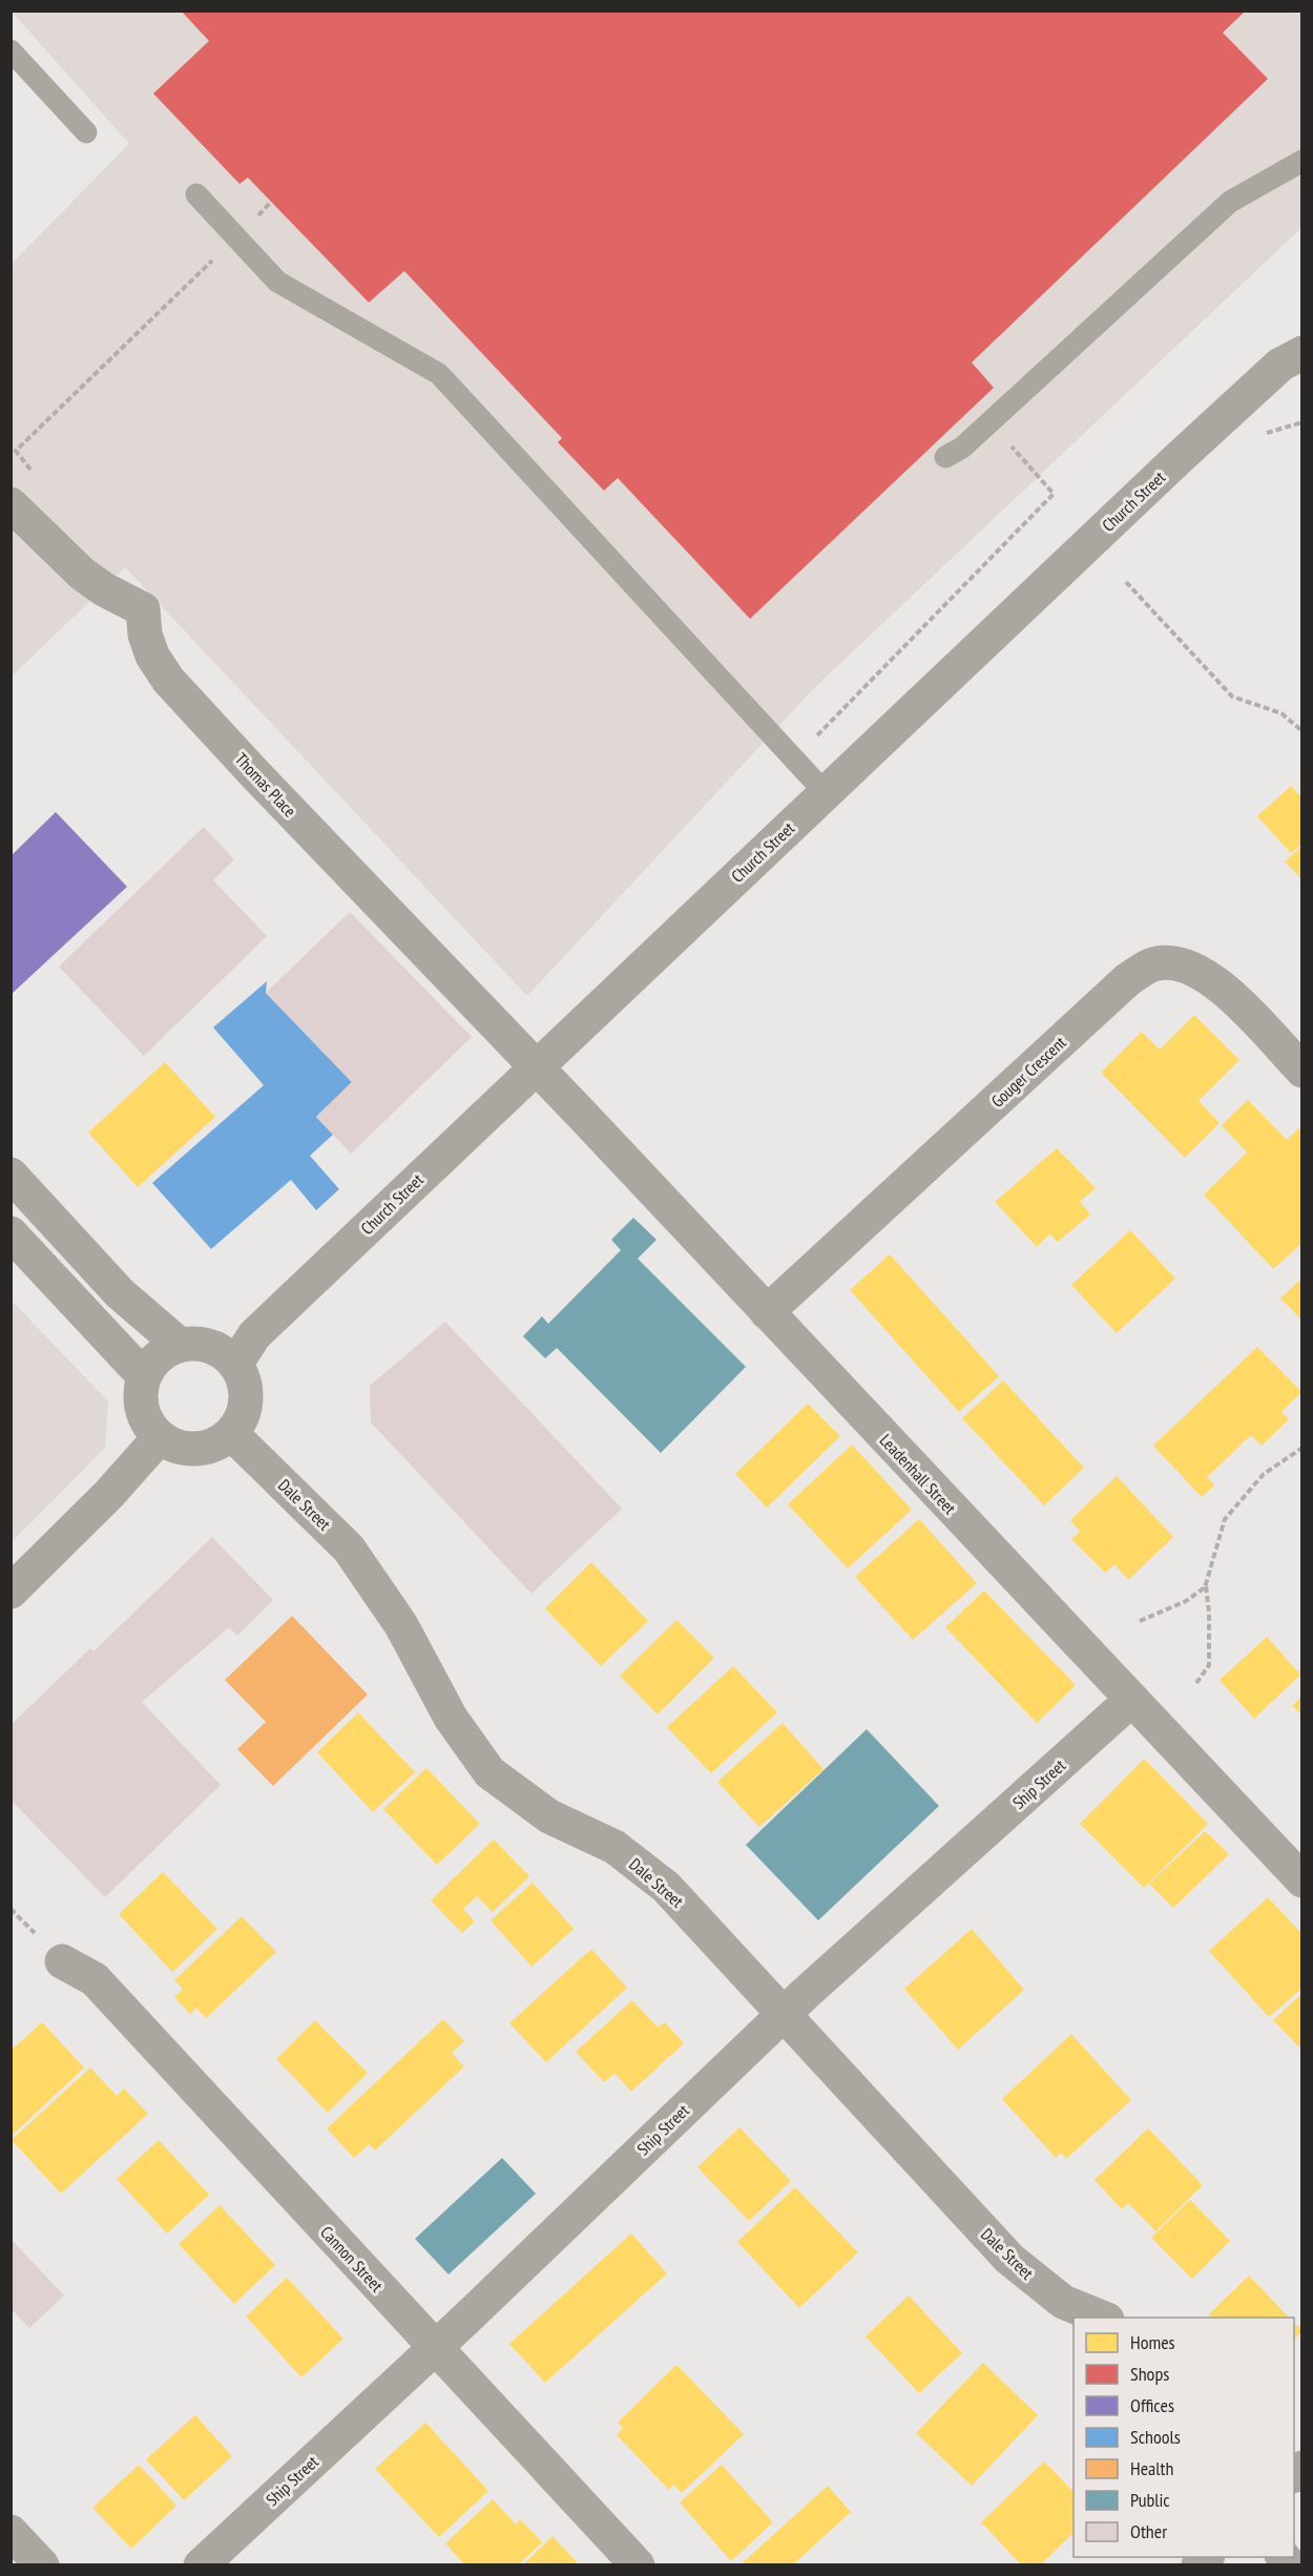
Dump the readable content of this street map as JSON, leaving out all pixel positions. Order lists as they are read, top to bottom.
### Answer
{
  "streets": {
    "street": [
      "Church Street",
      "Thomas Place",
      "Gouger Crescent",
      "Leadenhall Street",
      "Dale Street",
      "Ship Street",
      "Cannon Street"
    ]
  },
  "crossings": [
    ["Church Street", "Thomas Place"],
    ["Church Street", "Leadenhall Street"],
    ["Church Street", "Dale Street"],
    ["Thomas Place", "Leadenhall Street"],
    ["Gouger Crescent", "Leadenhall Street"],
    ["Leadenhall Street", "Ship Street"],
    ["Dale Street", "Ship Street"],
    ["Ship Street", "Cannon Street"]
  ],
  "legend": [
    "Homes",
    "Shops",
    "Offices",
    "Schools",
    "Health",
    "Public",
    "Other"
  ]
}
